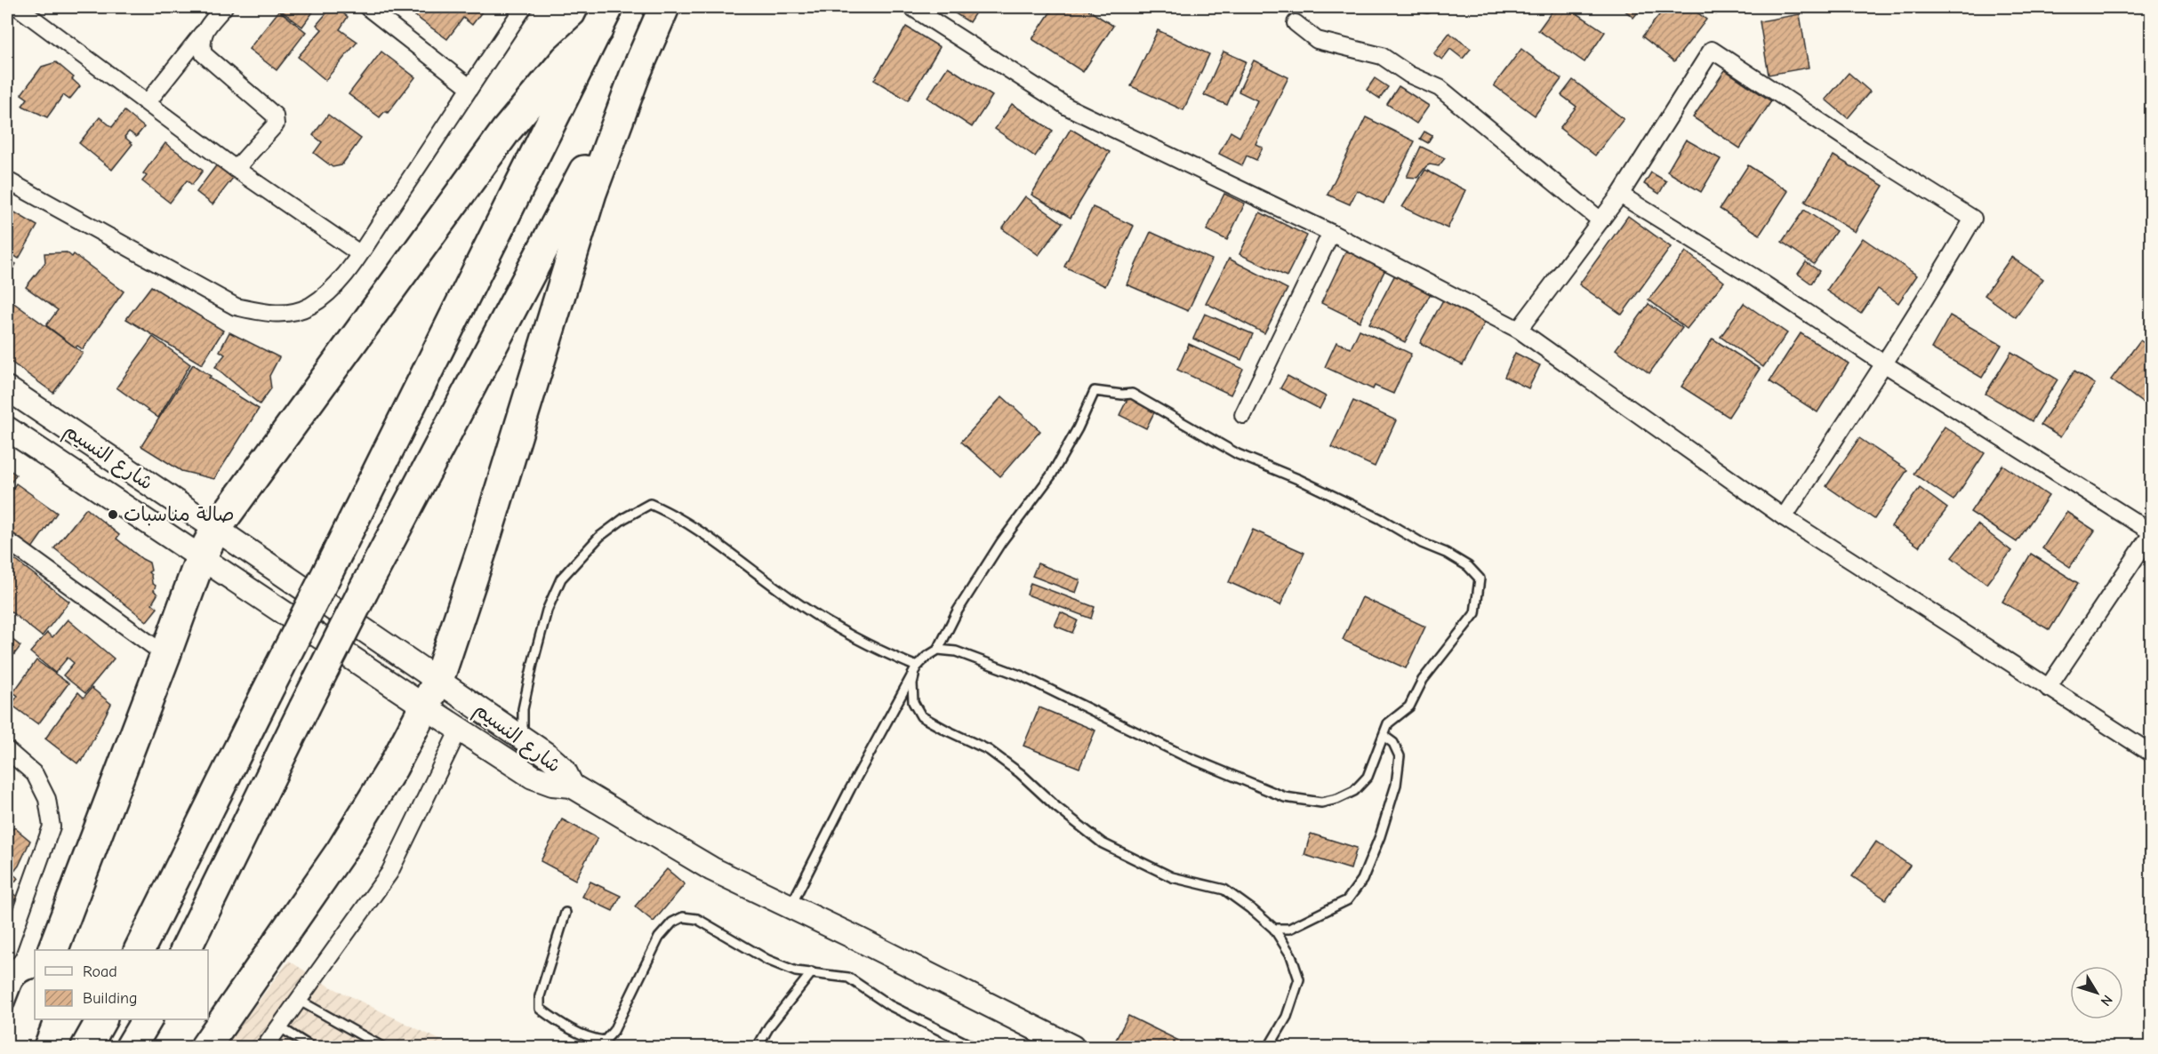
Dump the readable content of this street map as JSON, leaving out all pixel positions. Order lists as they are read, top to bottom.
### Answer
{
  "streets": {
    "street": ["شارع النسيم"]
  },
  "places": ["صالة مناسبات"],
  "legend": ["Road", "Building"],
  "north": "bottom right"
}
